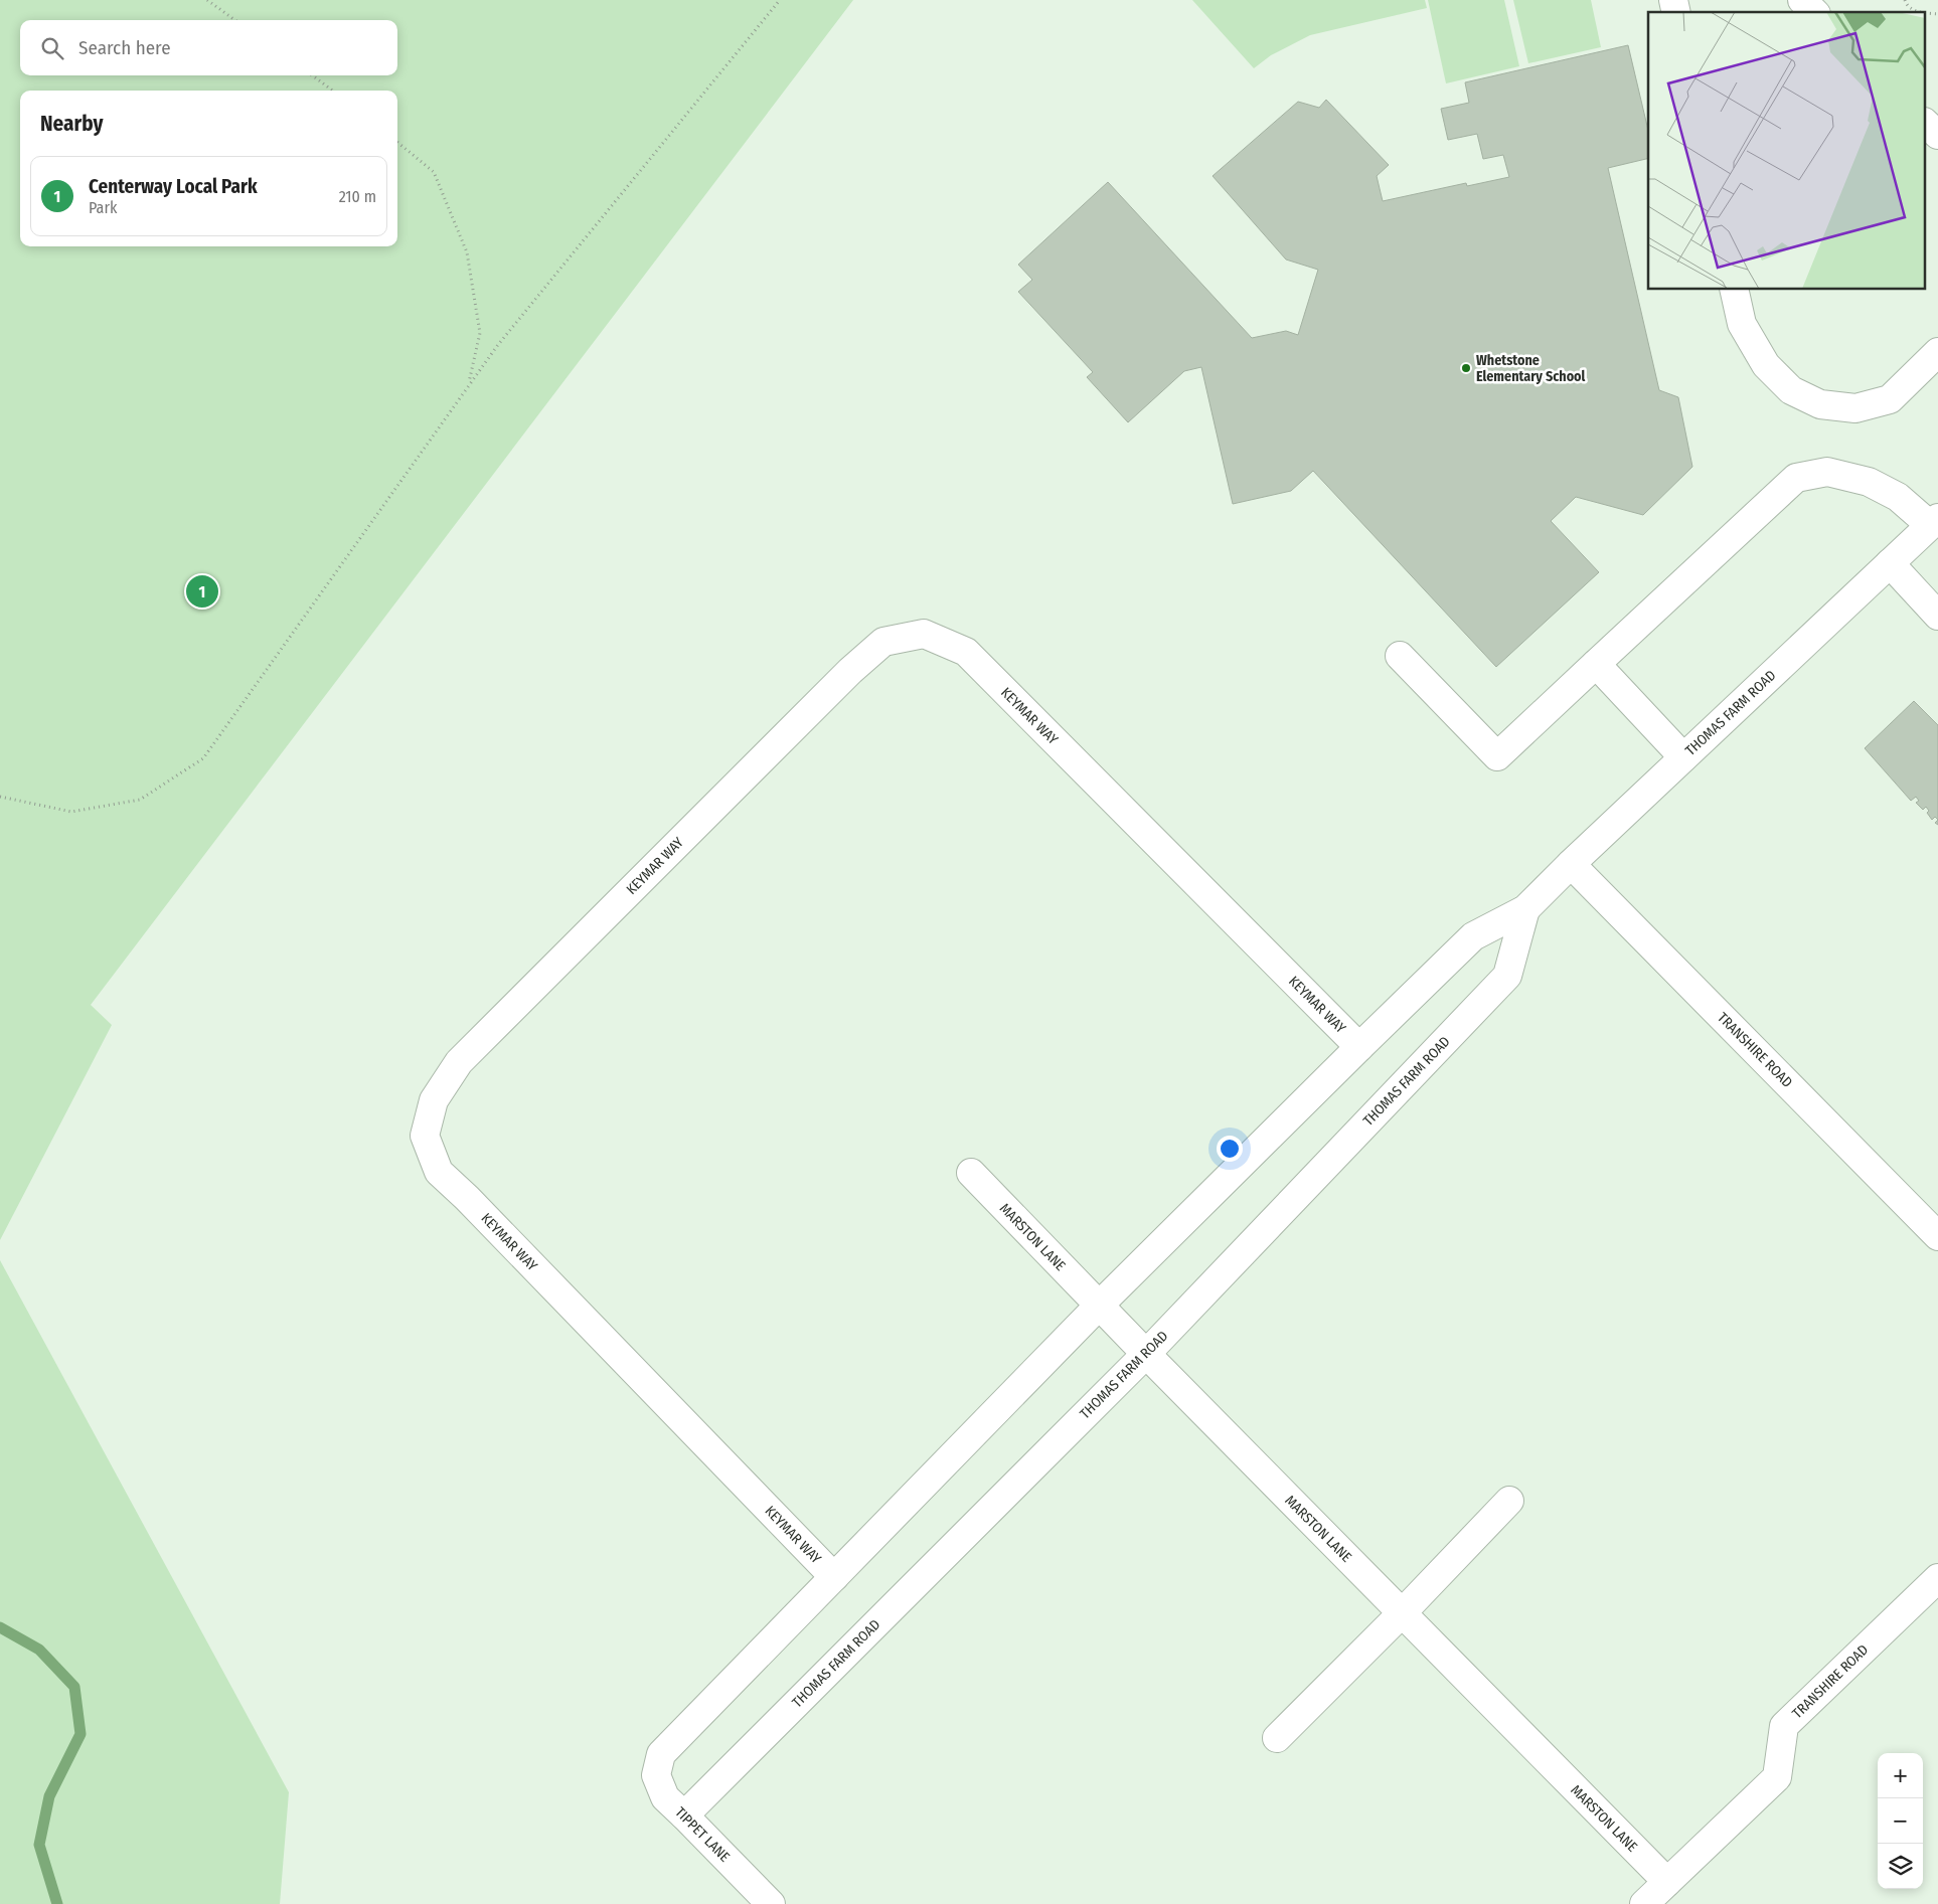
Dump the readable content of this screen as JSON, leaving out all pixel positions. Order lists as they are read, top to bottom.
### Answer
{
  "streets": {
    "street": [
      "THOMAS FARM ROAD",
      "KEYMAR WAY",
      "TRANSHIRE ROAD",
      "MARSTON LANE",
      "TIPPET LANE"
    ]
  },
  "crossings": [
    ["THOMAS FARM ROAD", "KEYMAR WAY"],
    ["THOMAS FARM ROAD", "TRANSHIRE ROAD"],
    ["THOMAS FARM ROAD", "MARSTON LANE"],
    ["THOMAS FARM ROAD", "TIPPET LANE"],
    ["TRANSHIRE ROAD", "MARSTON LANE"]
  ],
  "places": ["Whetstone Elementary School"],
  "page": {
    "search": "Search here",
    "heading": "Nearby",
    "list": [
      {
        "mark": "1",
        "name": "Centerway Local Park",
        "note": "Park",
        "value": "210 m"
      }
    ],
    "pins": "1",
    "map_buttons": ["+", "−"]
  }
}
